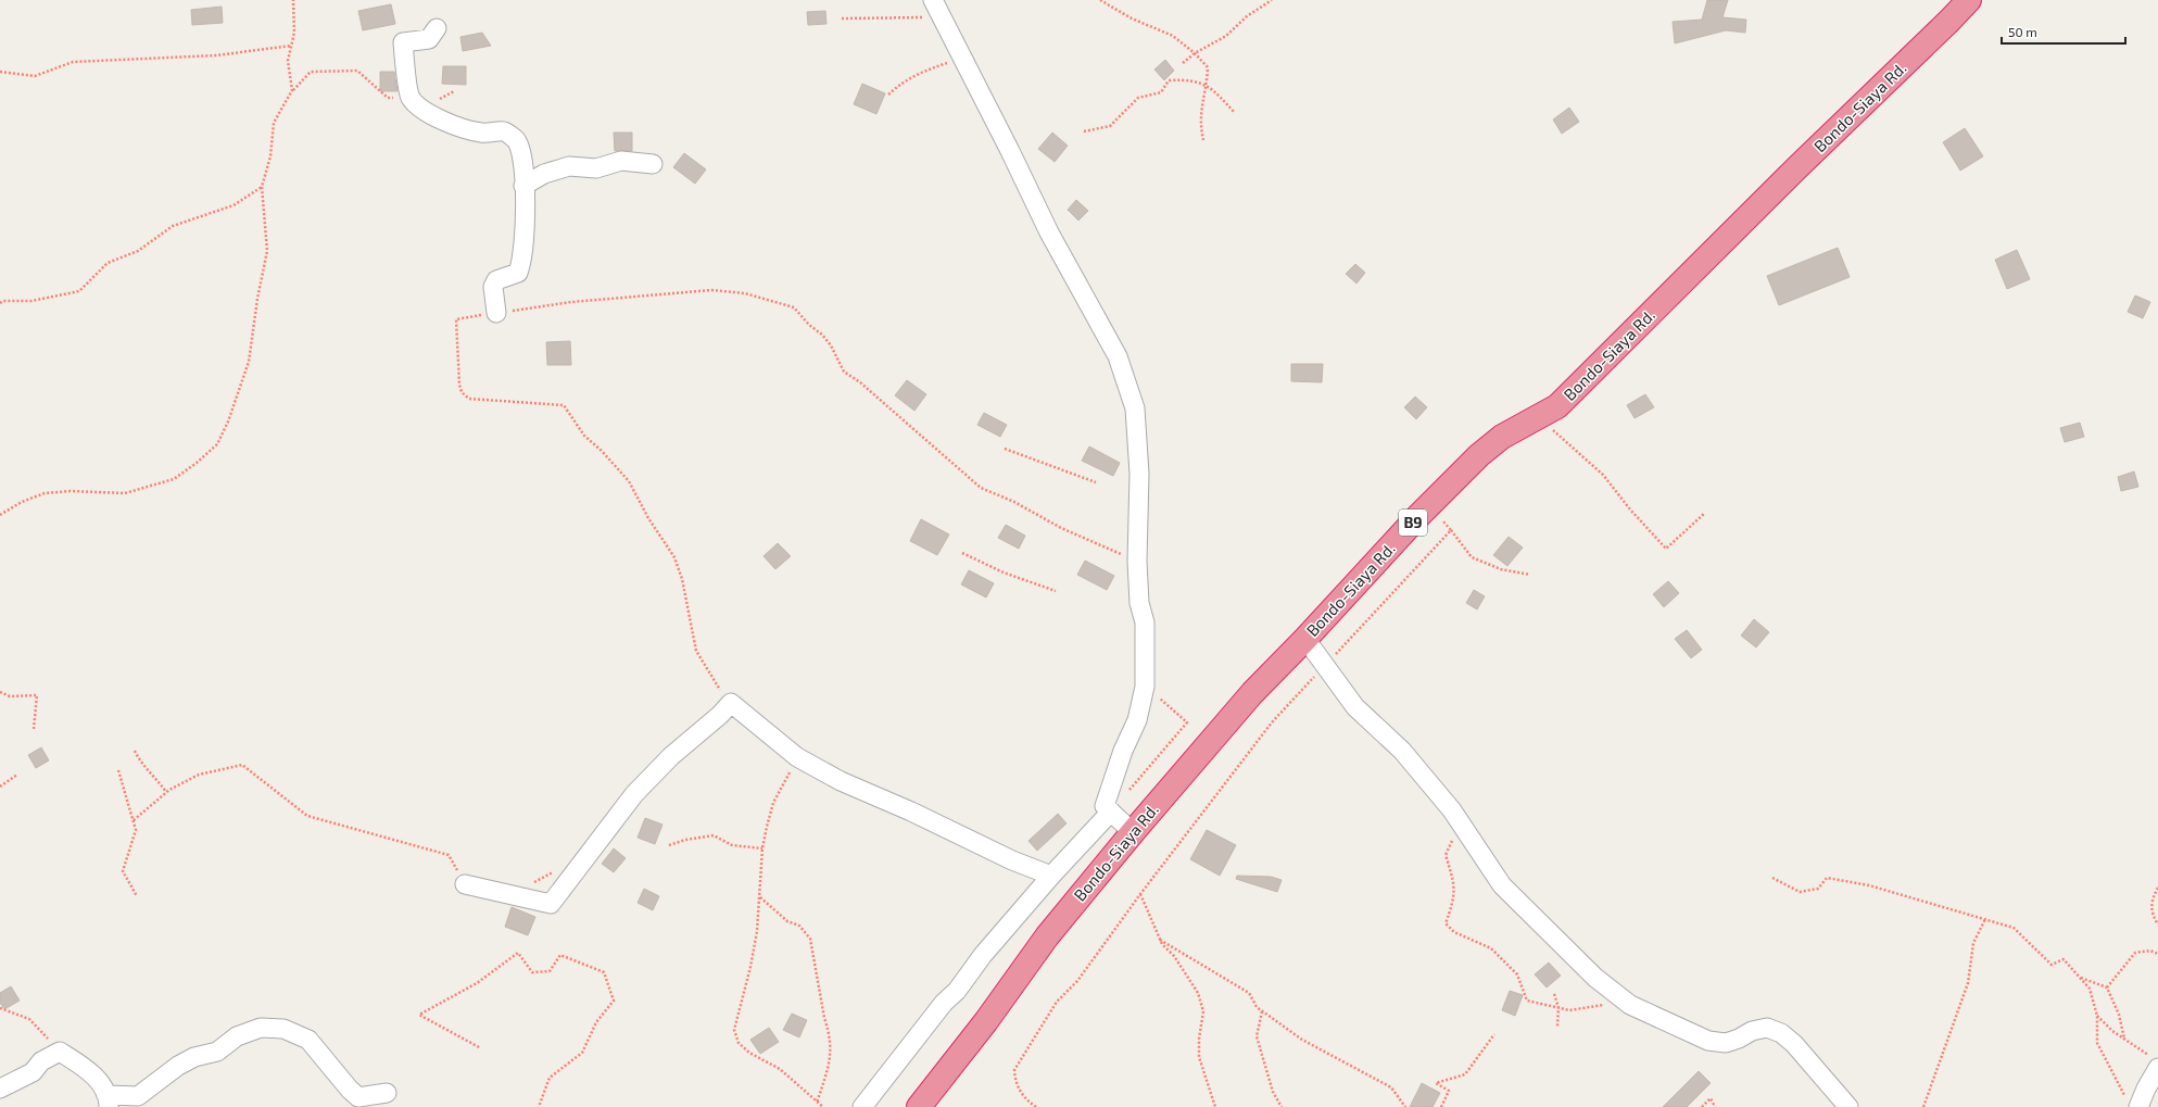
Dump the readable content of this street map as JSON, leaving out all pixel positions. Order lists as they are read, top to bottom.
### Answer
{
  "streets": {
    "highway": ["Bondo-Siaya Rd.", "B9"]
  },
  "scale_bar": "50 m"
}
